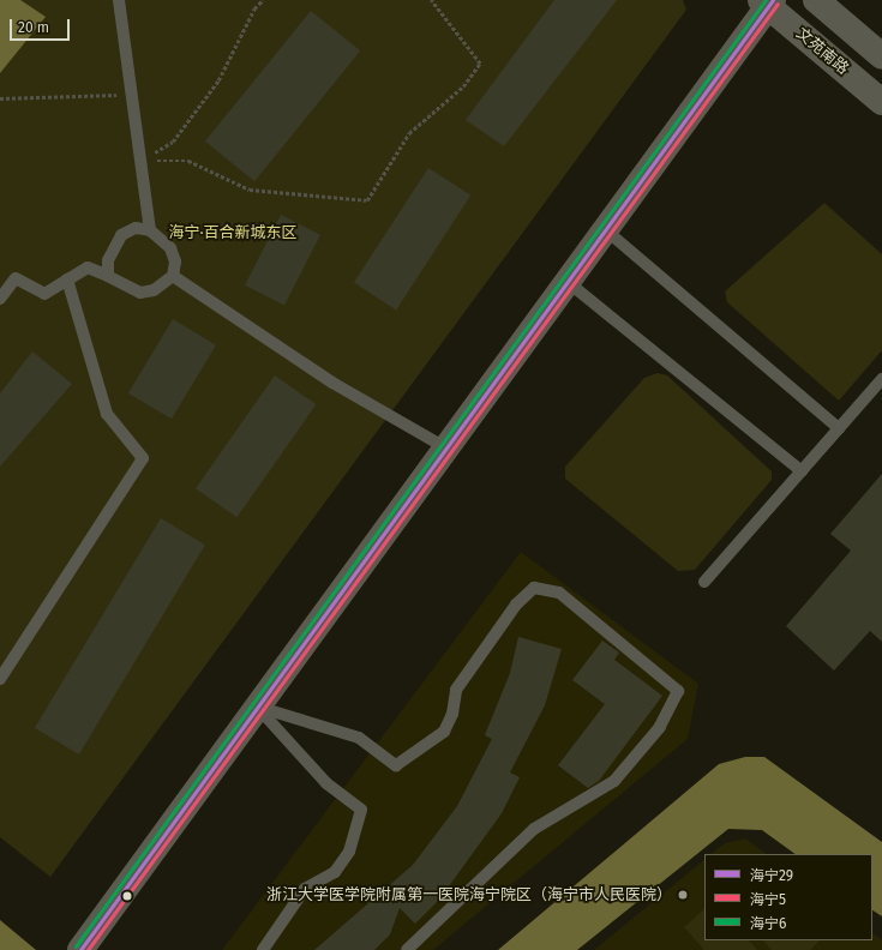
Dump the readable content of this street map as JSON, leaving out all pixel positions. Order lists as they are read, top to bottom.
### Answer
{
  "streets": {
    "main road": ["文苑南路"]
  },
  "parks": ["海宁·百合新城东区"],
  "places": ["浙江大学医学院附属第一医院海宁院区（海宁市人民医院）"],
  "lines": ["transit line 海宁29", "transit line 海宁6", "transit line 海宁5"],
  "legend": ["海宁29", "海宁5", "海宁6"],
  "scale_bar": "20 m"
}
